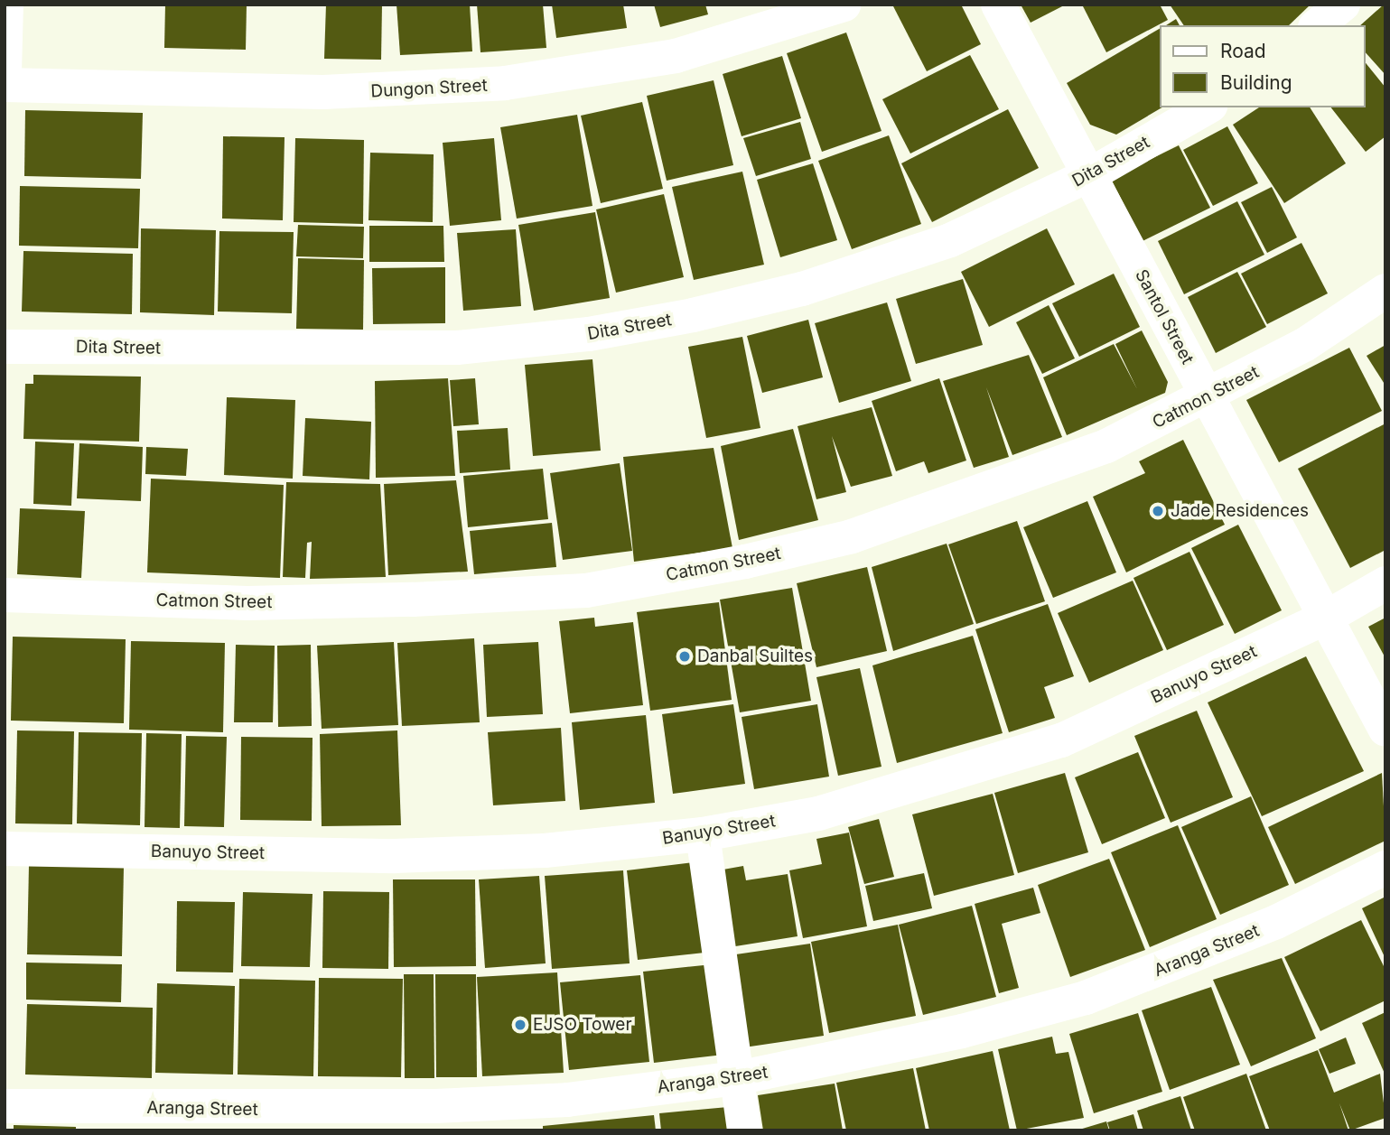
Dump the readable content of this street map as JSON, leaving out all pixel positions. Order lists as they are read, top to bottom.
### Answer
{
  "streets": {
    "street": [
      "Dungon Street",
      "Dita Street",
      "Santol Street",
      "Catmon Street",
      "Banuyo Street",
      "Aranga Street"
    ]
  },
  "crossings": [
    ["Dita Street", "Santol Street"],
    ["Santol Street", "Catmon Street"],
    ["Santol Street", "Banuyo Street"]
  ],
  "places": ["Jade Residences", "Danbal Suiltes", "EJSO Tower"],
  "legend": ["Road", "Building"]
}
